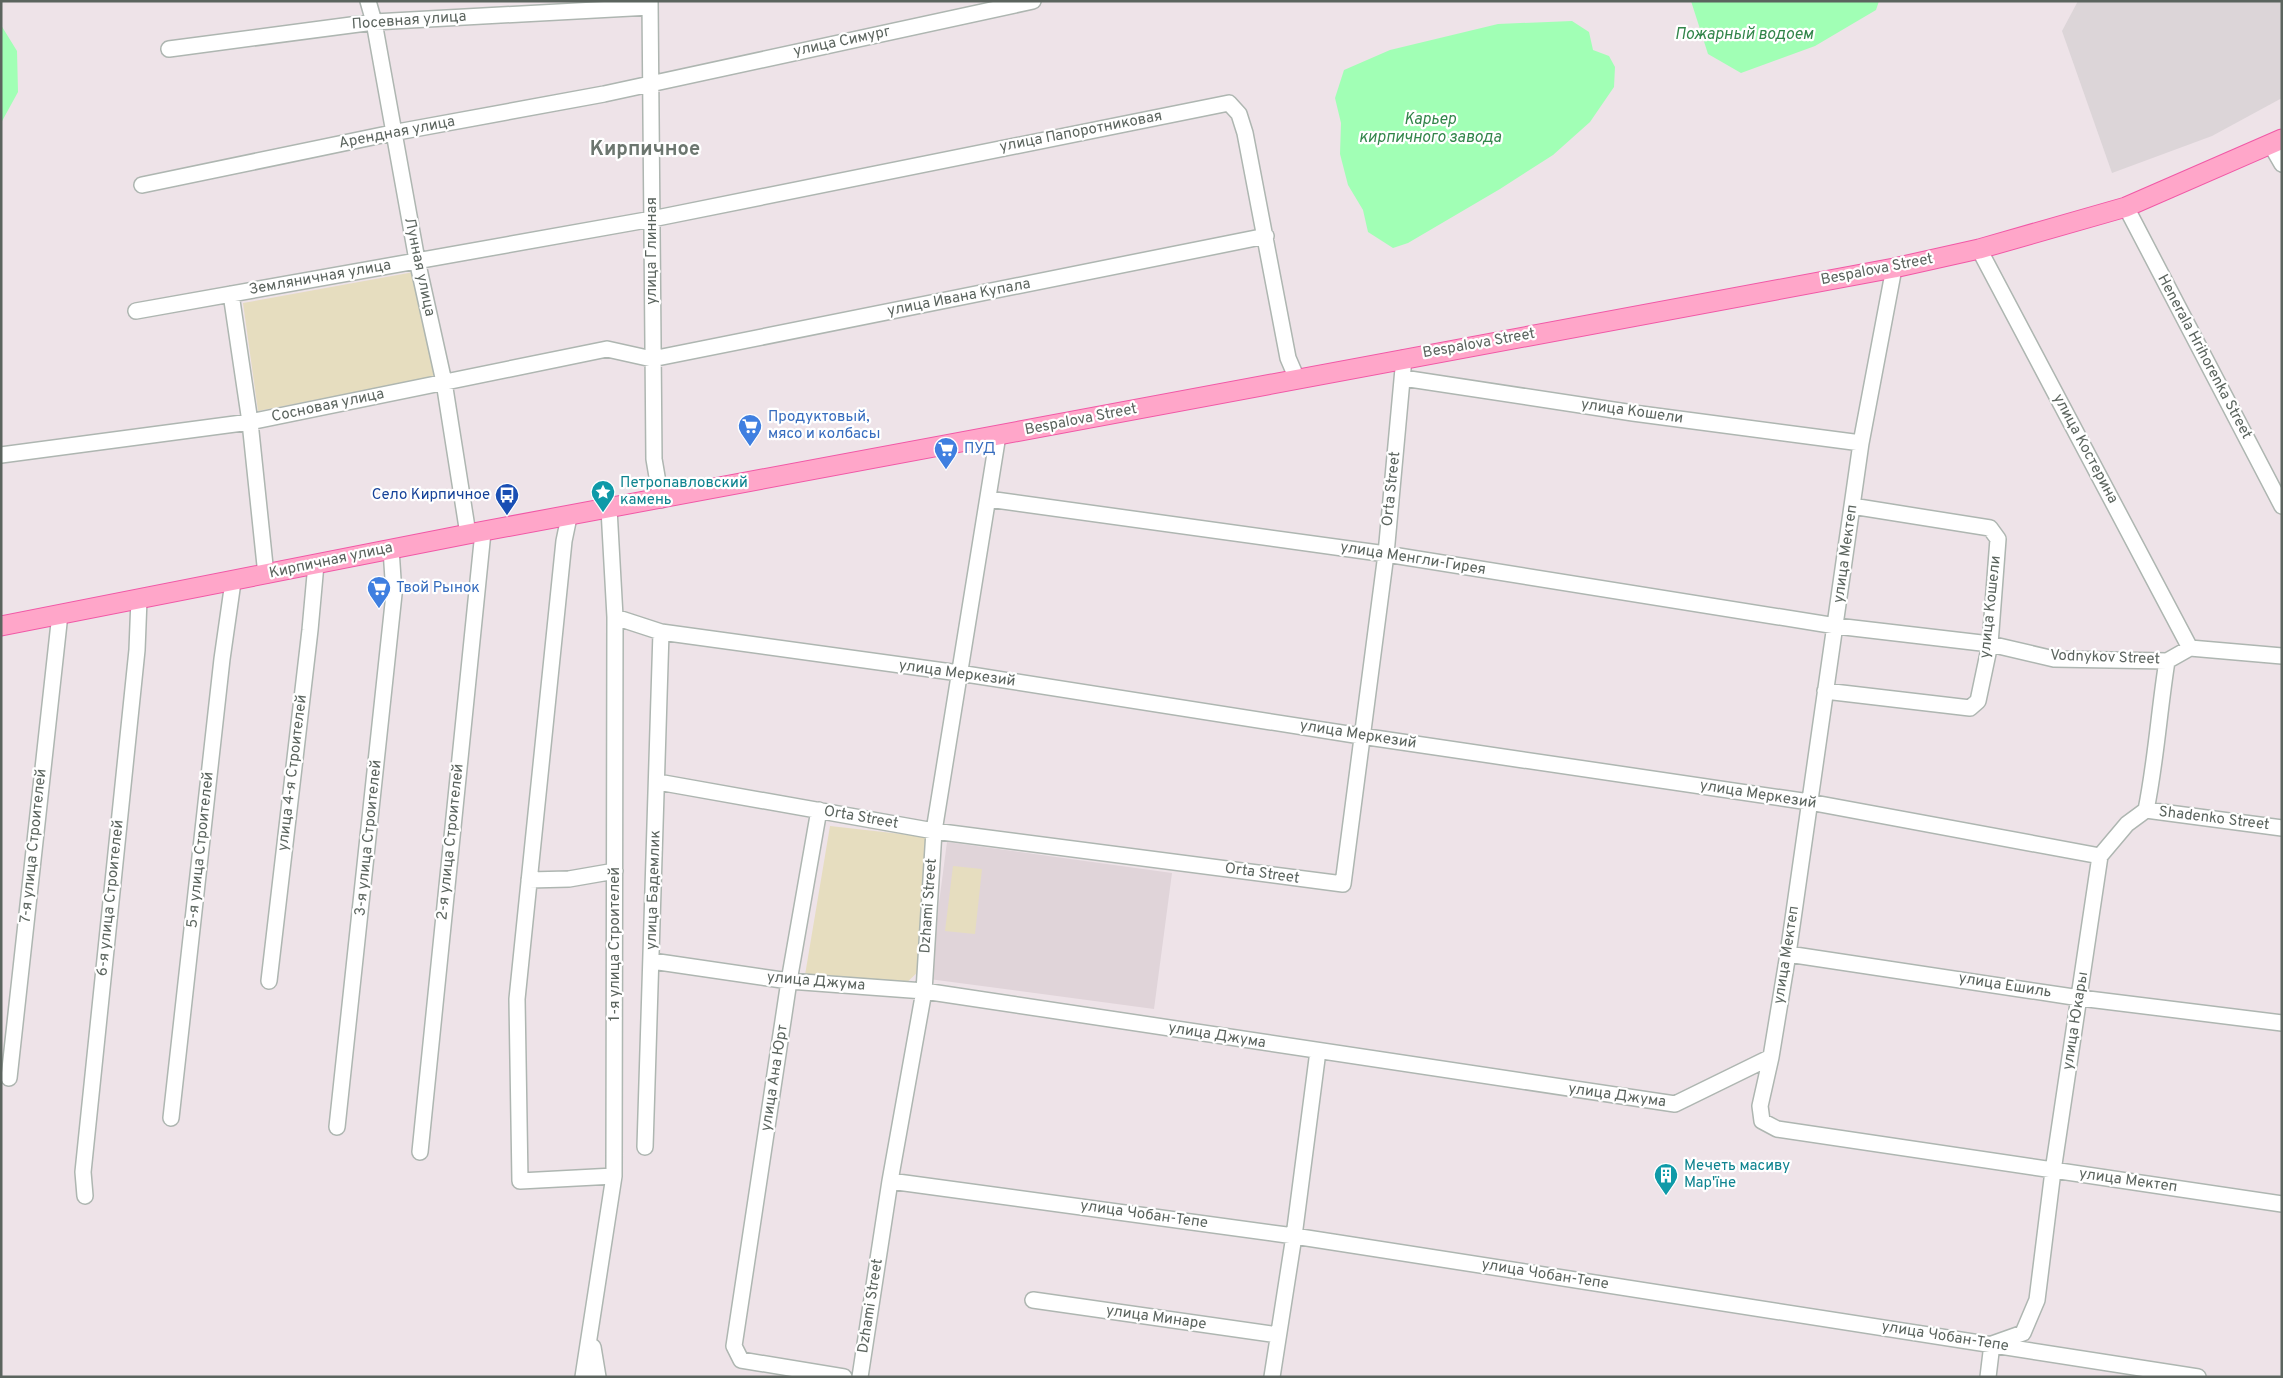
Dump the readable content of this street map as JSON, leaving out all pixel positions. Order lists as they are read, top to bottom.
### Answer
{
  "streets": {
    "main road": ["Bespalova Street", "Кирпичная улица"],
    "street": [
      "Посевная улица",
      "улица Симург",
      "улица Папоротниковая",
      "Арендная улица",
      "улица Глинная",
      "Лунная улица",
      "Земляничная улица",
      "улица Ивана Купала",
      "Henerala Hrihorenka Street",
      "Сосновая улица",
      "улица Кошели",
      "улица Костерина",
      "Orta Street",
      "улица Мектеп",
      "улица Менгли-Гирея",
      "Vodnykov Street",
      "улица Меркезий",
      "улица 4-я Строителей",
      "Shadenko Street",
      "3-я улица Строителей",
      "2-я улица Строителей",
      "7-я улица Строителей",
      "5-я улица Строителей",
      "улица Бадемлик",
      "6-я улица Строителей",
      "Dzhami Street",
      "1-я улица Строителей",
      "улица Джума",
      "улица Ешиль",
      "улица Юкары",
      "улица Ана Юрт",
      "улица Чобан-Тепе",
      "улица Минаре"
    ]
  },
  "crossings": [
    ["Посевная улица", "улица Глинная"],
    ["Посевная улица", "Лунная улица"],
    ["улица Симург", "Арендная улица"],
    ["улица Симург", "улица Глинная"],
    ["улица Папоротниковая", "улица Глинная"],
    ["улица Папоротниковая", "Bespalova Street"],
    ["улица Папоротниковая", "Земляничная улица"],
    ["улица Папоротниковая", "улица Ивана Купала"],
    ["Арендная улица", "улица Глинная"],
    ["Арендная улица", "Лунная улица"],
    ["улица Глинная", "Bespalova Street"],
    ["улица Глинная", "Земляничная улица"],
    ["улица Глинная", "улица Ивана Купала"],
    ["улица Глинная", "Сосновая улица"],
    ["улица Глинная", "Кирпичная улица"],
    ["Лунная улица", "Земляничная улица"],
    ["Лунная улица", "Сосновая улица"],
    ["Лунная улица", "Кирпичная улица"],
    ["Лунная улица", "2-я улица Строителей"],
    ["Bespalova Street", "Henerala Hrihorenka Street"],
    ["Bespalova Street", "улица Костерина"],
    ["Bespalova Street", "Orta Street"],
    ["Bespalova Street", "улица Мектеп"],
    ["Bespalova Street", "Кирпичная улица"],
    ["Bespalova Street", "Dzhami Street"],
    ["улица Ивана Купала", "Сосновая улица"],
    ["улица Кошели", "Orta Street"],
    ["улица Кошели", "улица Мектеп"],
    ["улица Кошели", "Vodnykov Street"],
    ["улица Костерина", "Vodnykov Street"],
    ["Orta Street", "улица Менгли-Гирея"],
    ["Orta Street", "улица Меркезий"],
    ["Orta Street", "улица Бадемлик"],
    ["Orta Street", "Dzhami Street"],
    ["Orta Street", "улица Ана Юрт"],
    ["улица Мектеп", "улица Менгли-Гирея"],
    ["улица Мектеп", "Vodnykov Street"],
    ["улица Мектеп", "улица Меркезий"],
    ["улица Мектеп", "улица Джума"],
    ["улица Мектеп", "улица Ешиль"],
    ["улица Мектеп", "улица Юкары"],
    ["улица Менгли-Гирея", "Vodnykov Street"],
    ["улица Менгли-Гирея", "Dzhami Street"],
    ["Кирпичная улица", "улица 4-я Строителей"],
    ["Кирпичная улица", "3-я улица Строителей"],
    ["Кирпичная улица", "2-я улица Строителей"],
    ["Кирпичная улица", "7-я улица Строителей"],
    ["Кирпичная улица", "5-я улица Строителей"],
    ["Кирпичная улица", "6-я улица Строителей"],
    ["Кирпичная улица", "1-я улица Строителей"],
    ["улица Меркезий", "улица Бадемлик"],
    ["улица Меркезий", "Dzhami Street"],
    ["улица Меркезий", "1-я улица Строителей"],
    ["улица Меркезий", "улица Юкары"],
    ["улица Бадемлик", "улица Джума"],
    ["Dzhami Street", "улица Джума"],
    ["Dzhami Street", "улица Чобан-Тепе"],
    ["улица Джума", "улица Ана Юрт"],
    ["улица Ешиль", "улица Юкары"],
    ["улица Юкары", "улица Чобан-Тепе"]
  ],
  "districts": ["Кирпичное"],
  "water": ["Пожарный водоем", "Карьер кирпичного завода"],
  "places": {
    "supermarket": ["Продуктовый, мясо и колбасы", "ПУД", "Твой Рынок"],
    "place": ["Петропавловский камень"],
    "bus stop": ["Село Кирпичное"],
    "building": ["Мечеть масиву Мар'їне"]
  }
}
